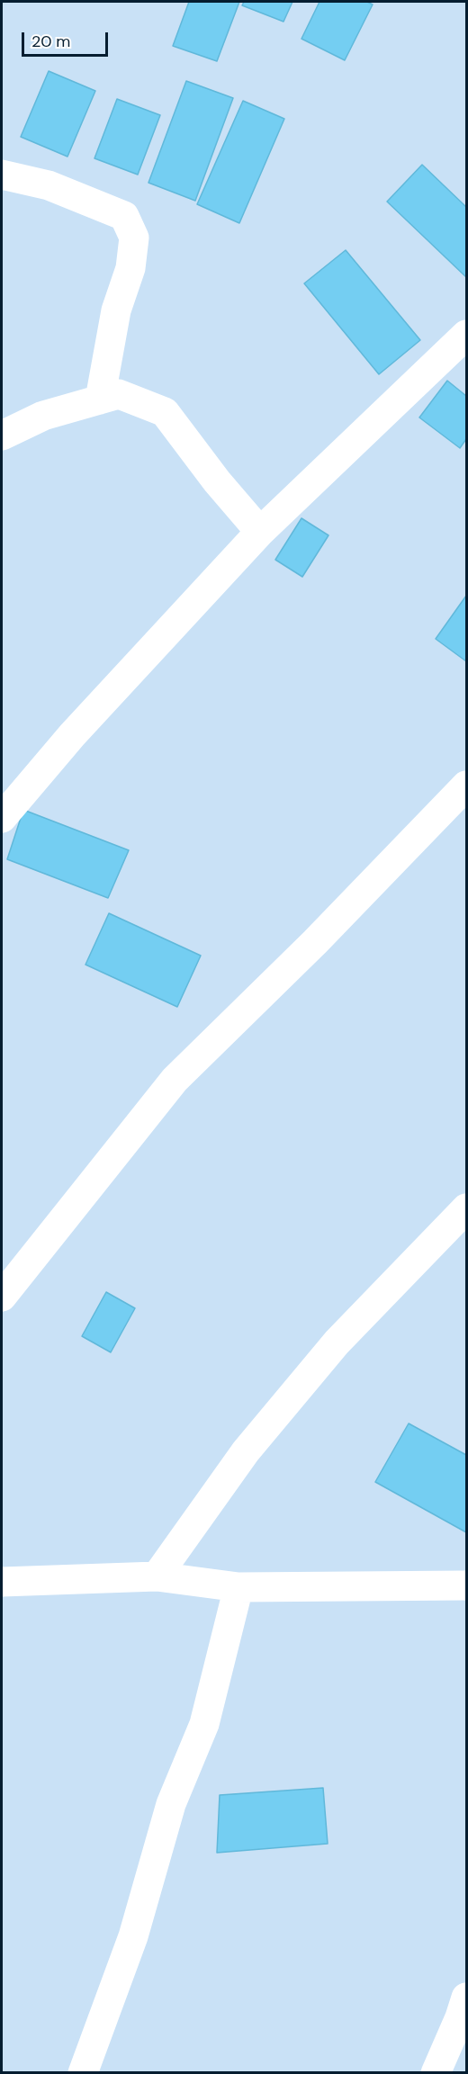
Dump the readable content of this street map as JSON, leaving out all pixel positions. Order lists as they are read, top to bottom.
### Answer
{
  "scale_bar": "20 m"
}
